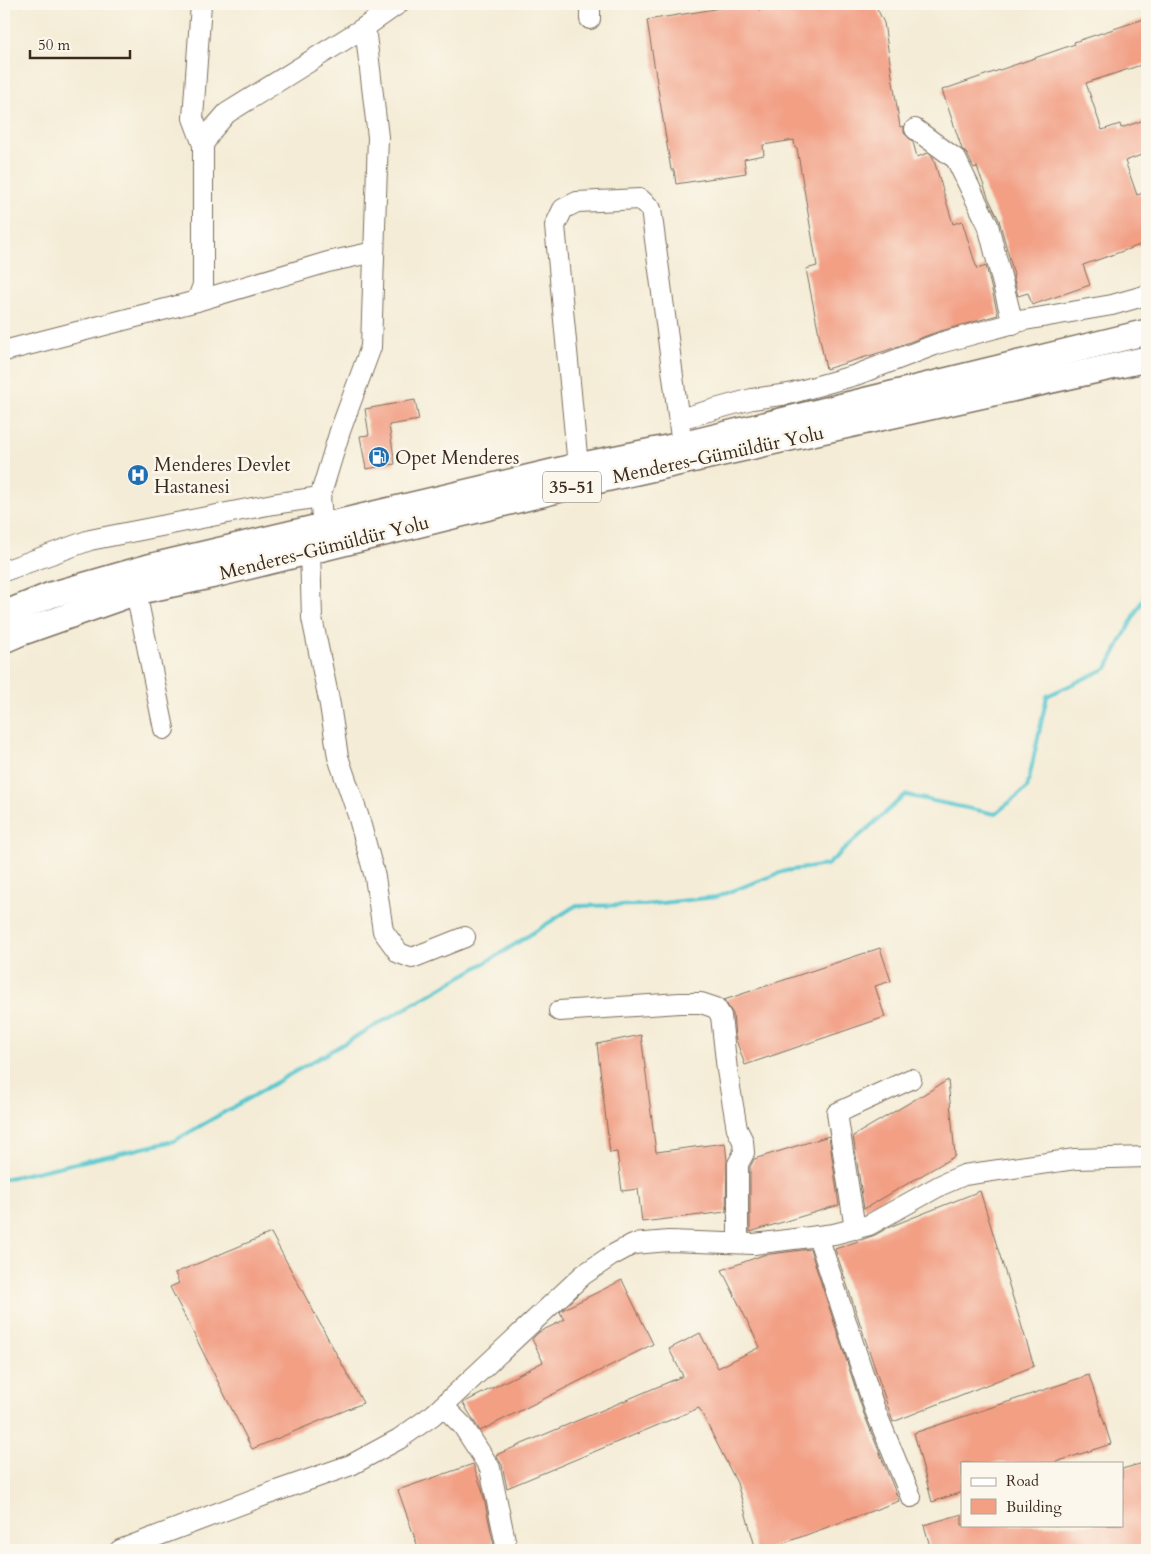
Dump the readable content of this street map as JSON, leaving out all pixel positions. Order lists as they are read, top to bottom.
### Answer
{
  "streets": {
    "main road": ["Menderes-Gümüldür Yolu", "35-51"]
  },
  "places": {
    "fuel station": ["Opet Menderes"],
    "hospital": ["Menderes Devlet Hastanesi"]
  },
  "legend": ["Road", "Building"],
  "scale_bar": "50 m"
}
